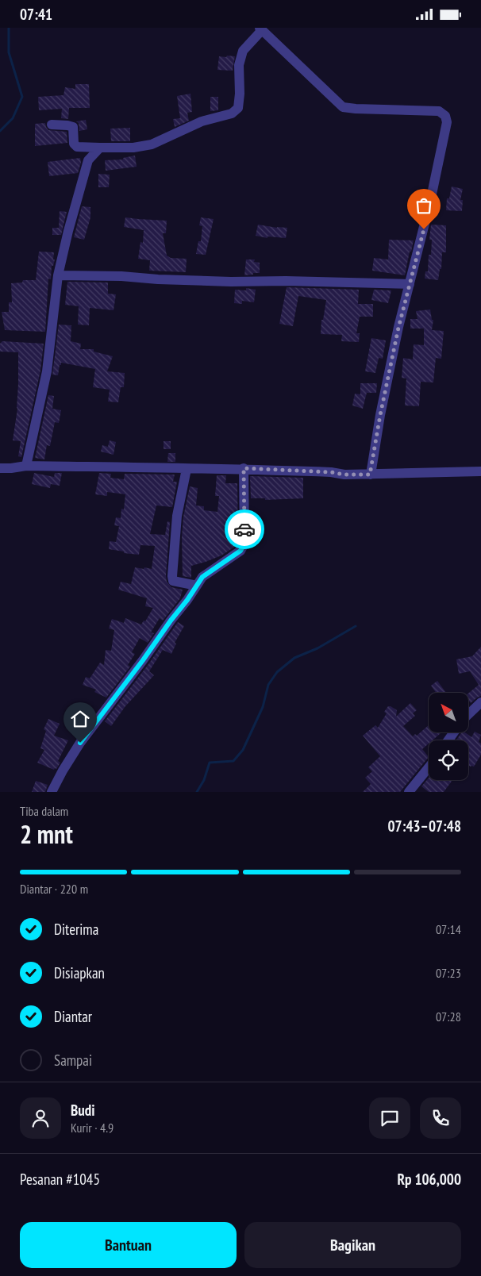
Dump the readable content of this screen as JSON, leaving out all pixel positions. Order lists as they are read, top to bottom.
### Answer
{
  "north": "top left",
  "page": {
    "status": "07:41",
    "heading": ["2 mnt", "Tiba dalam", "07:43–07:48"],
    "panel": [
      "Budi",
      "Kurir · 4.9",
      "Pesanan #1045",
      "Rp 106,000"
    ],
    "bar": "Diantar · 220 m",
    "list": [
      ["Diterima", "07:14"],
      ["Disiapkan", "07:23"],
      ["Diantar", "07:28"],
      "Sampai"
    ],
    "buttons": ["Bantuan", "Bagikan"]
  }
}
